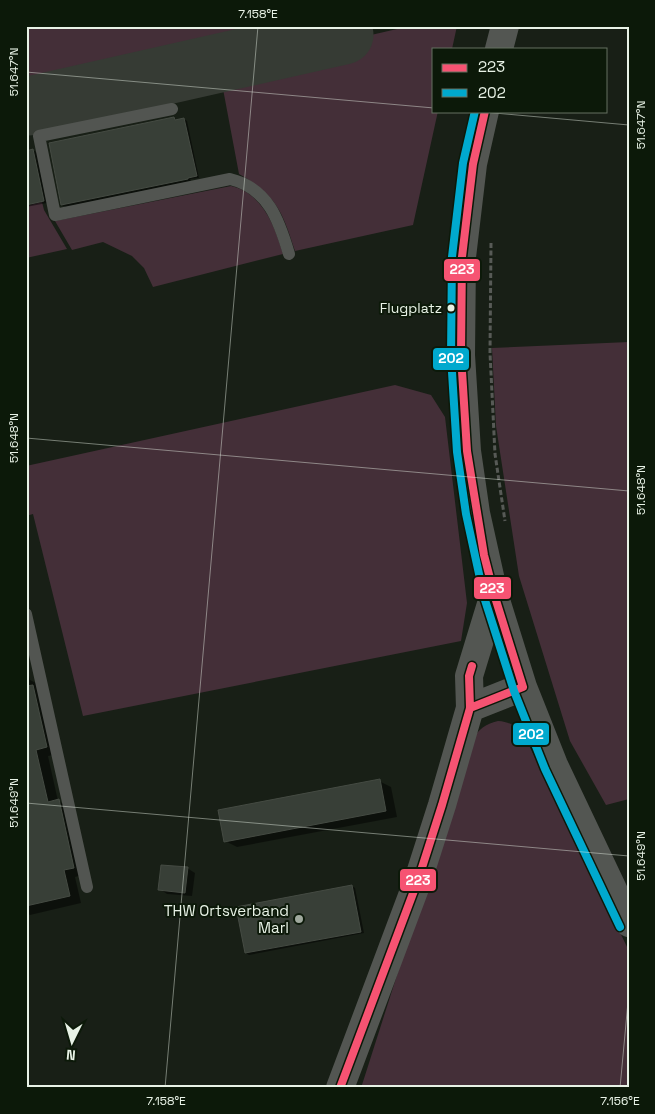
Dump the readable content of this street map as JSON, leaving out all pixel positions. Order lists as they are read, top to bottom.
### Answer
{
  "places": ["Flugplatz", "THW Ortsverband Marl"],
  "lines": ["transit line 223", "transit line 202"],
  "legend": ["223", "202"],
  "north": "bottom",
  "coordinates": [
    "7.158°E",
    "51.647°N",
    "51.648°N",
    "51.649°N",
    "7.156°E"
  ]
}
